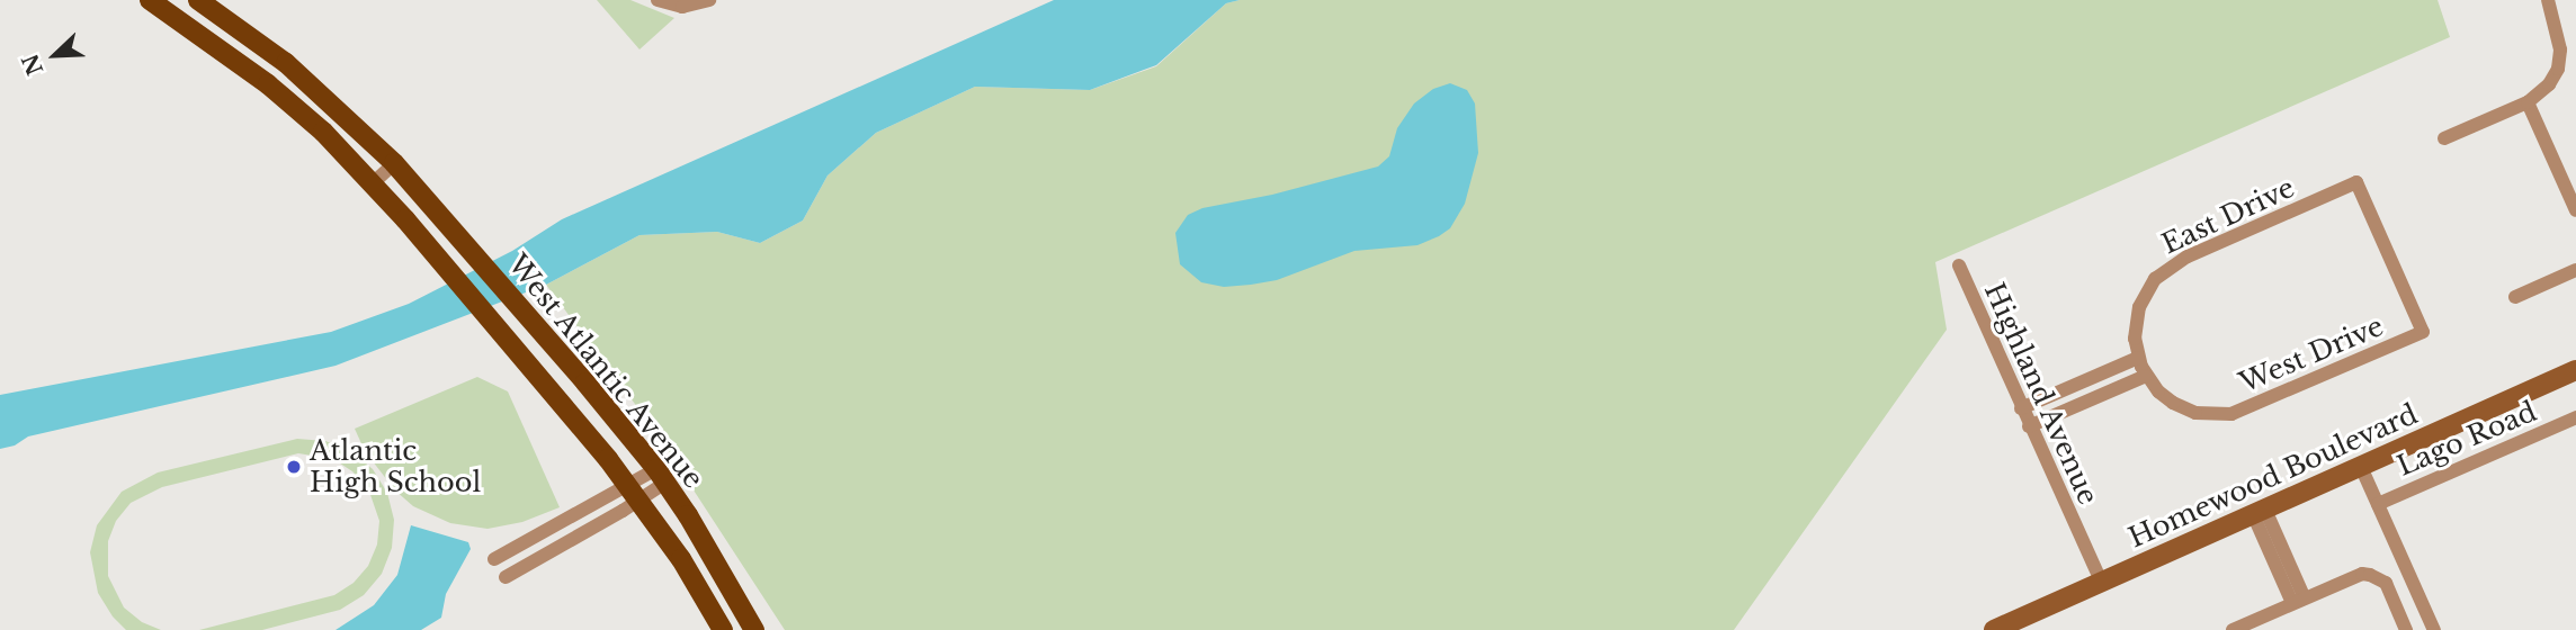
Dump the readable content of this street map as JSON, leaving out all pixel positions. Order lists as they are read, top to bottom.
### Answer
{
  "streets": {
    "main road": ["West Atlantic Avenue"],
    "street": [
      "East Drive",
      "West Drive",
      "Highland Avenue",
      "Lago Road",
      "Homewood Boulevard"
    ]
  },
  "crossings": [
    ["East Drive", "West Drive"],
    ["Highland Avenue", "Homewood Boulevard"]
  ],
  "places": ["Atlantic High School"],
  "north": "bottom left"
}
